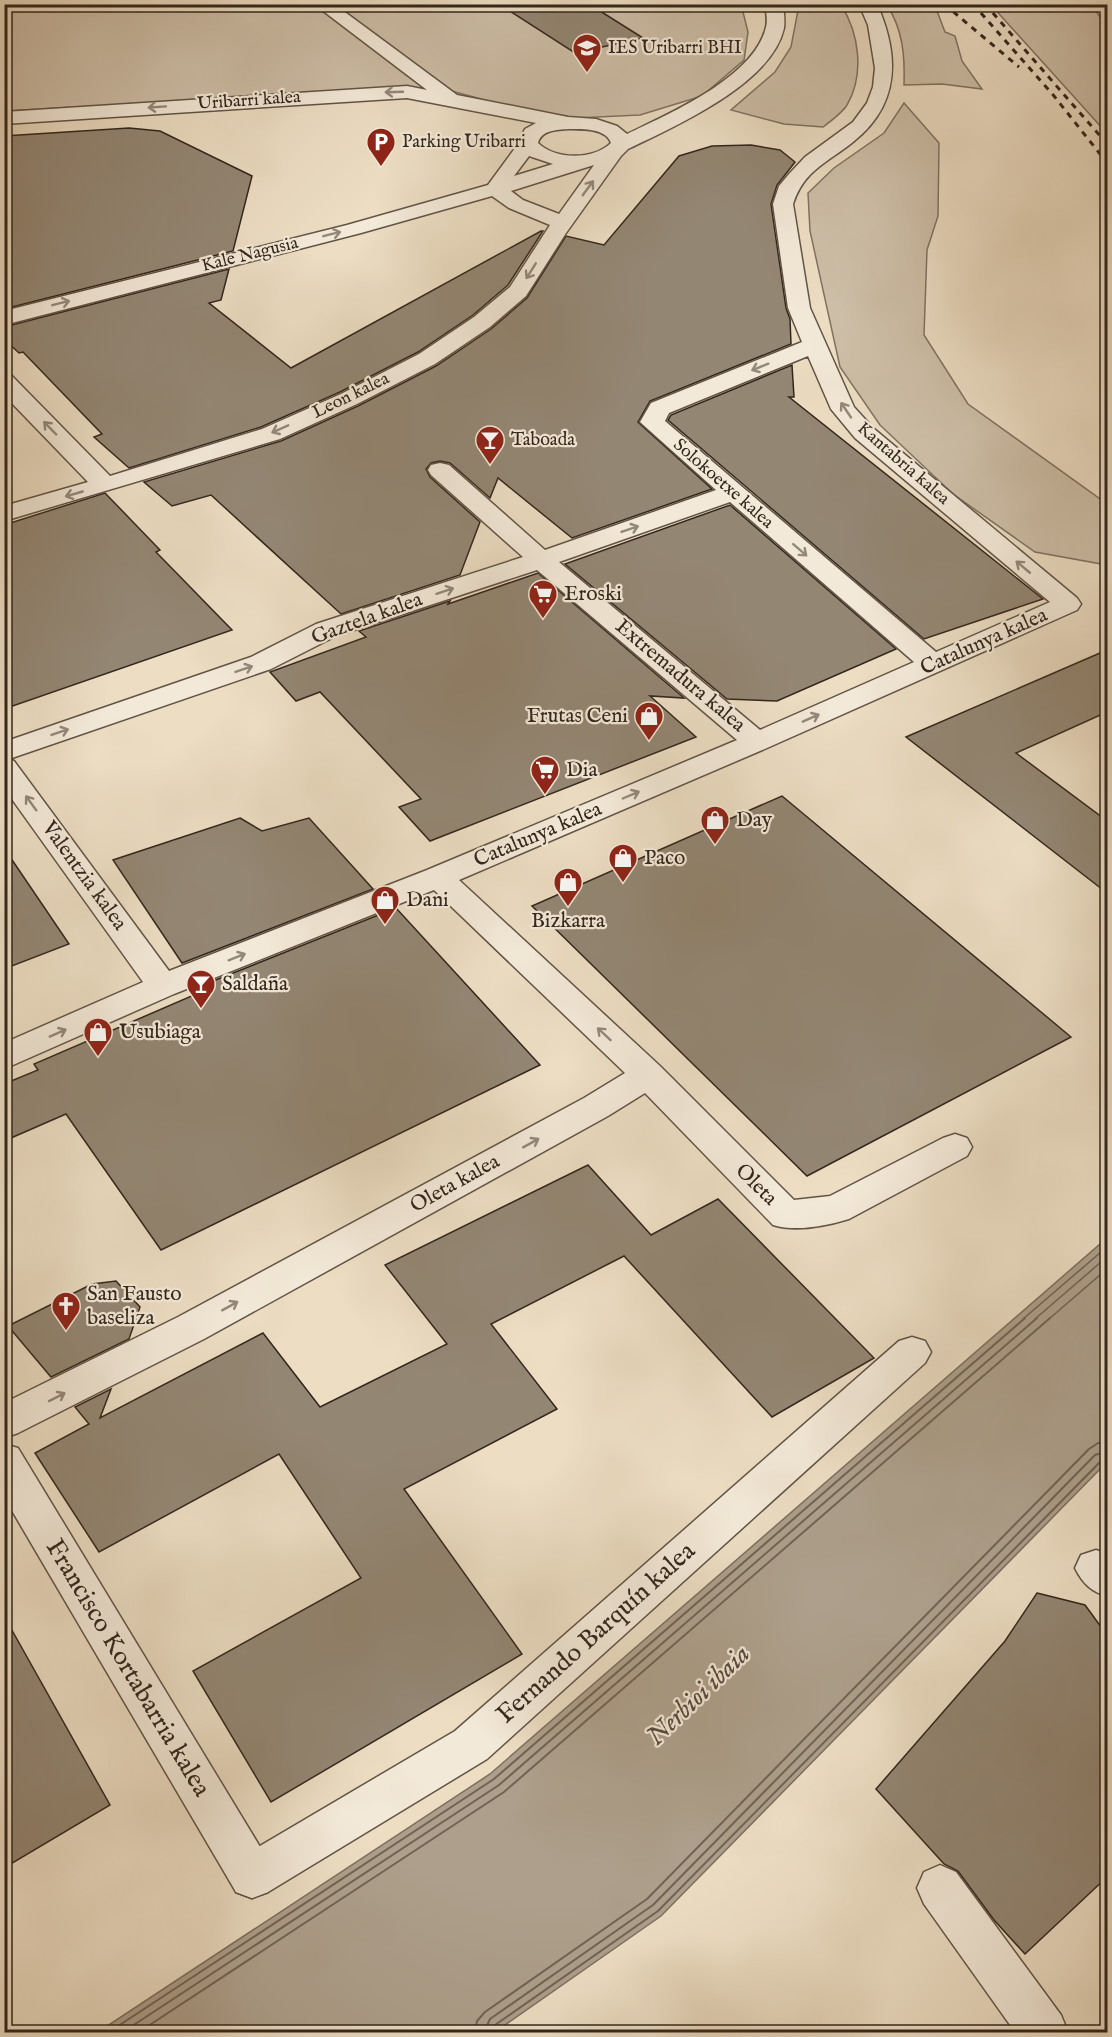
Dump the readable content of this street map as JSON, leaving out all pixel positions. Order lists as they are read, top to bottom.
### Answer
{
  "streets": {
    "street": [
      "Uribarri kalea",
      "Kale Nagusia",
      "Leon kalea",
      "Kantabria kalea",
      "Solokoetxe kalea",
      "Gaztela kalea",
      "Catalunya kalea",
      "Extremadura kalea",
      "Valentzia kalea",
      "Oleta kalea",
      "Oleta",
      "Fernando Barquín kalea",
      "Francisco Kortabarria kalea"
    ]
  },
  "crossings": [
    ["Uribarri kalea", "Kale Nagusia"],
    ["Kale Nagusia", "Leon kalea"],
    ["Kantabria kalea", "Solokoetxe kalea"],
    ["Kantabria kalea", "Catalunya kalea"],
    ["Solokoetxe kalea", "Gaztela kalea"],
    ["Solokoetxe kalea", "Catalunya kalea"],
    ["Gaztela kalea", "Extremadura kalea"],
    ["Catalunya kalea", "Extremadura kalea"],
    ["Catalunya kalea", "Valentzia kalea"],
    ["Oleta kalea", "Oleta"],
    ["Fernando Barquín kalea", "Francisco Kortabarria kalea"]
  ],
  "one_way": [
    "Uribarri kalea",
    "Kale Nagusia",
    "Kantabria kalea",
    "Gaztela kalea",
    "Catalunya kalea",
    "Valentzia kalea",
    "Oleta kalea"
  ],
  "water": ["Nerbioi ibaia"],
  "places": {
    "school or university": ["IES Uribarri BHI"],
    "parking": ["Parking Uribarri"],
    "bar": ["Taboada", "Saldaña"],
    "supermarket": ["Eroski", "Dia"],
    "shop": [
      "Frutas Ceni",
      "Day",
      "Paco",
      "Bizkarra",
      "Dani",
      "Usubiaga"
    ],
    "church": ["San Fausto baseliza"]
  }
}
